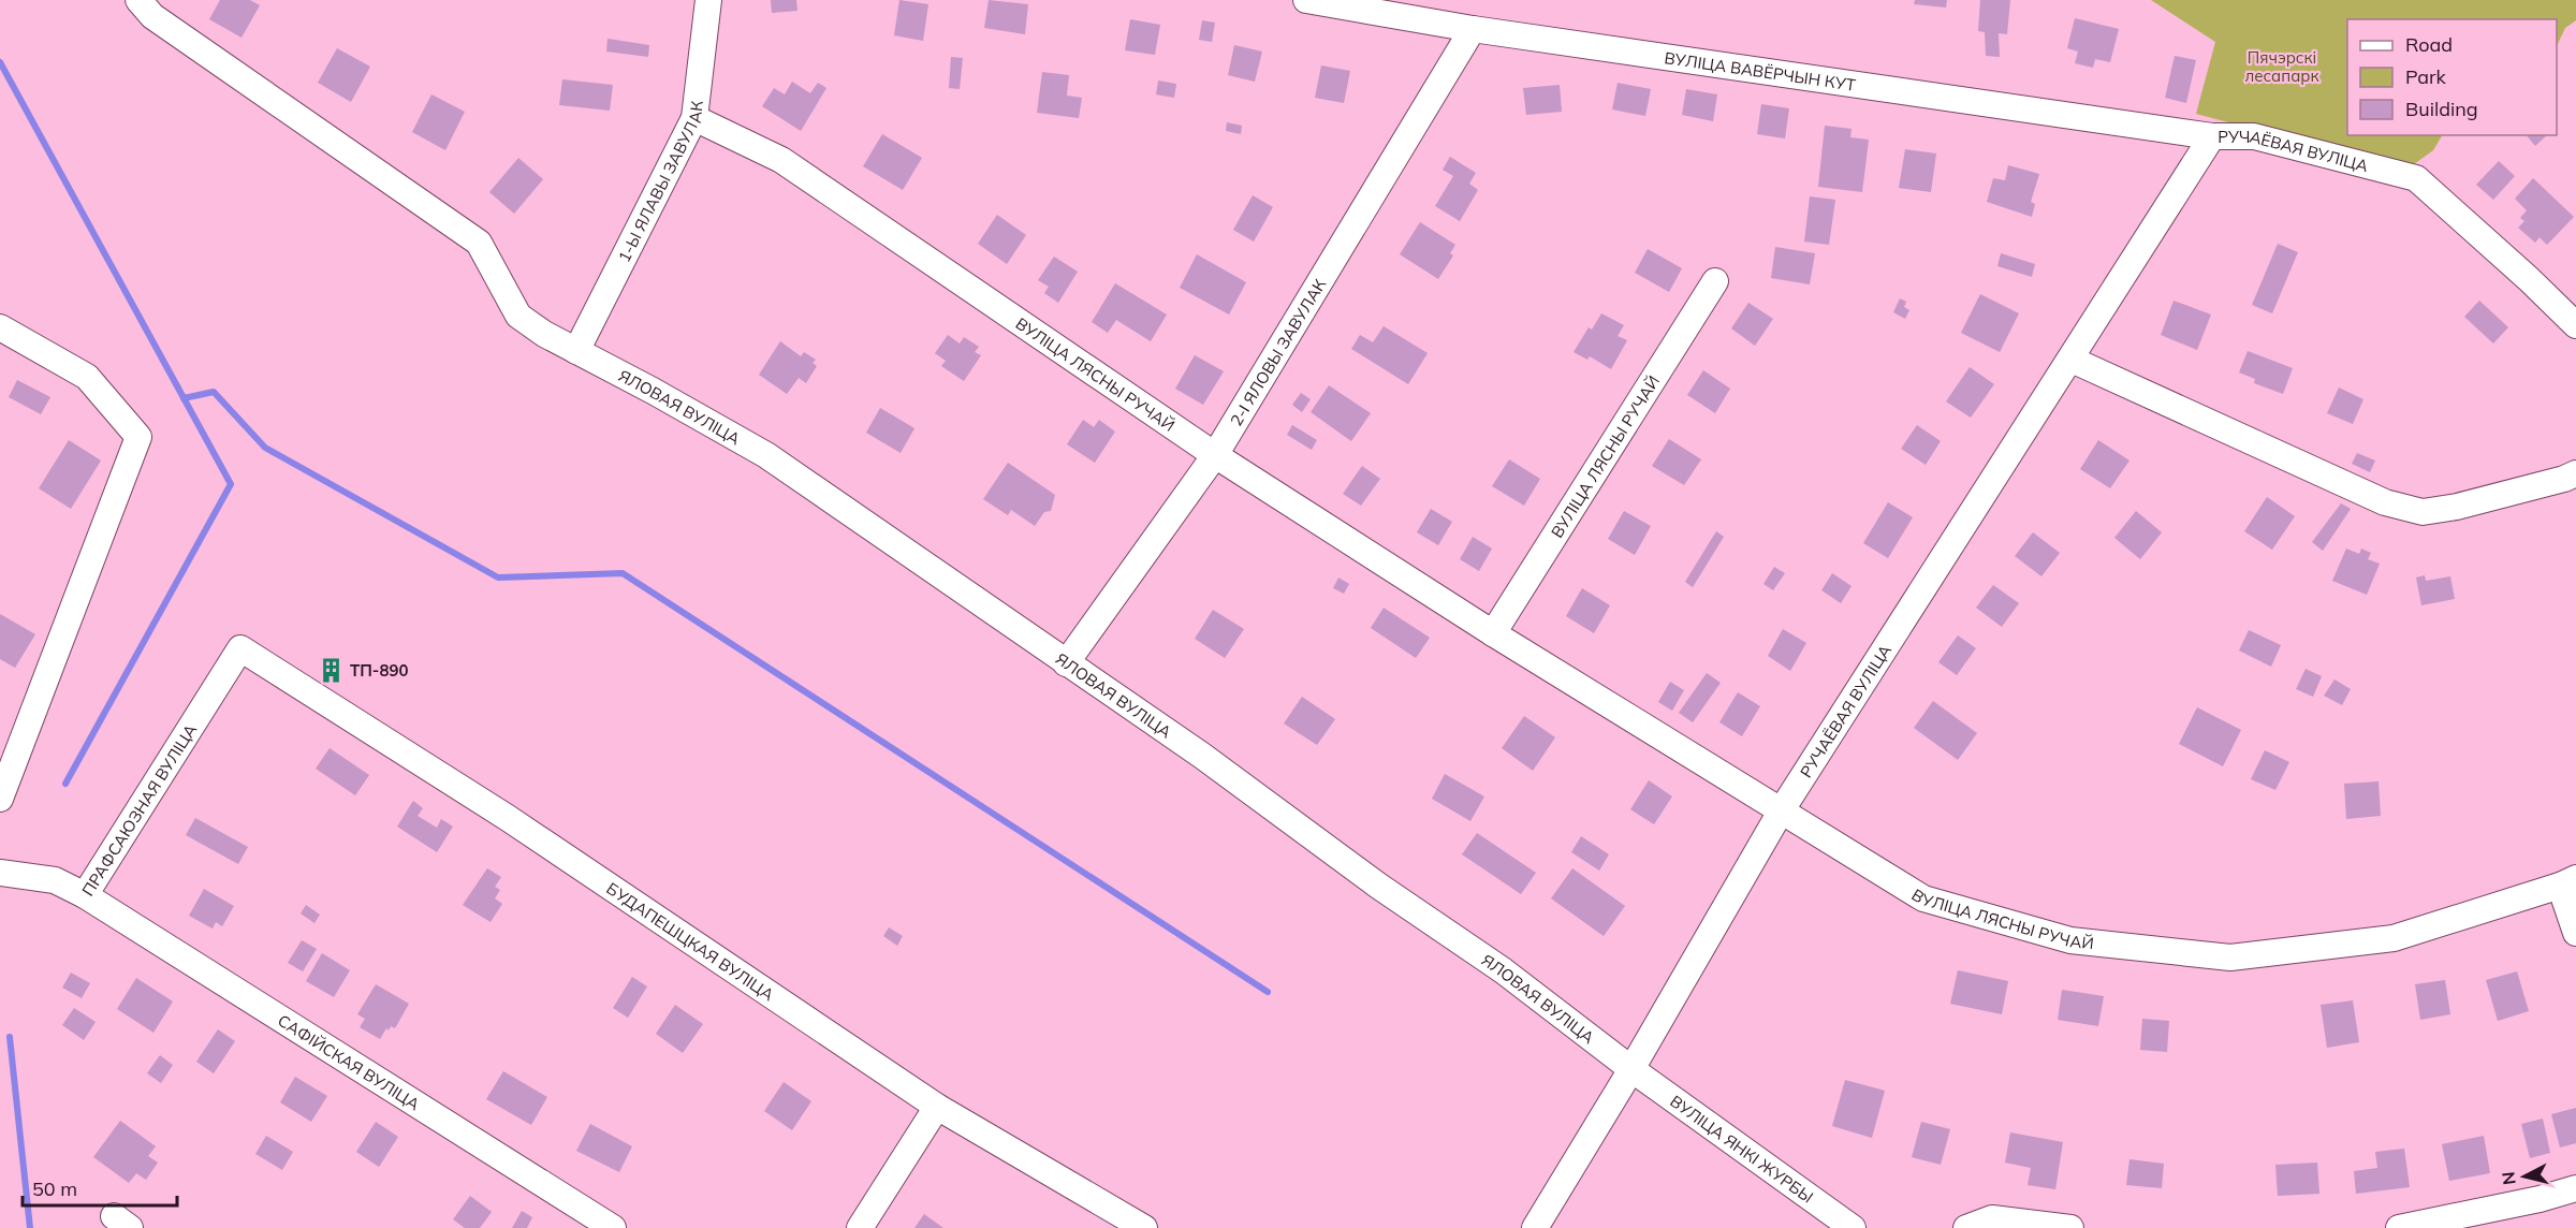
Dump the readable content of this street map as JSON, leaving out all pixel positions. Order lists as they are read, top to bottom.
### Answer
{
  "streets": {
    "street": [
      "ВУЛІЦА ВАВЁРЧЫН КУТ",
      "РУЧАЁВАЯ ВУЛІЦА",
      "1-Ы ЯЛАВЫ ЗАВУЛАК",
      "2-І ЯЛОВЫ ЗАВУЛАК",
      "ВУЛІЦА ЛЯСНЫ РУЧАЙ",
      "ЯЛОВАЯ ВУЛІЦА",
      "ПРАФСАЮЗНАЯ ВУЛІЦА",
      "БУДАПЕШЦКАЯ ВУЛІЦА",
      "САФІЙСКАЯ ВУЛІЦА",
      "ВУЛІЦА ЯНКІ ЖУРБЫ"
    ]
  },
  "crossings": [
    ["ВУЛІЦА ВАВЁРЧЫН КУТ", "РУЧАЁВАЯ ВУЛІЦА"],
    ["ВУЛІЦА ВАВЁРЧЫН КУТ", "2-І ЯЛОВЫ ЗАВУЛАК"],
    ["РУЧАЁВАЯ ВУЛІЦА", "ВУЛІЦА ЛЯСНЫ РУЧАЙ"],
    ["РУЧАЁВАЯ ВУЛІЦА", "ЯЛОВАЯ ВУЛІЦА"],
    ["РУЧАЁВАЯ ВУЛІЦА", "ВУЛІЦА ЯНКІ ЖУРБЫ"],
    ["1-Ы ЯЛАВЫ ЗАВУЛАК", "ВУЛІЦА ЛЯСНЫ РУЧАЙ"],
    ["1-Ы ЯЛАВЫ ЗАВУЛАК", "ЯЛОВАЯ ВУЛІЦА"],
    ["2-І ЯЛОВЫ ЗАВУЛАК", "ВУЛІЦА ЛЯСНЫ РУЧАЙ"],
    ["2-І ЯЛОВЫ ЗАВУЛАК", "ЯЛОВАЯ ВУЛІЦА"],
    ["ЯЛОВАЯ ВУЛІЦА", "ВУЛІЦА ЯНКІ ЖУРБЫ"],
    ["ПРАФСАЮЗНАЯ ВУЛІЦА", "БУДАПЕШЦКАЯ ВУЛІЦА"],
    ["ПРАФСАЮЗНАЯ ВУЛІЦА", "САФІЙСКАЯ ВУЛІЦА"]
  ],
  "parks": ["Пячэрскі лесапарк"],
  "places": {
    "building": ["ТП-890"]
  },
  "legend": ["Road", "Park", "Building"],
  "scale_bar": "50 m",
  "north": "left"
}
